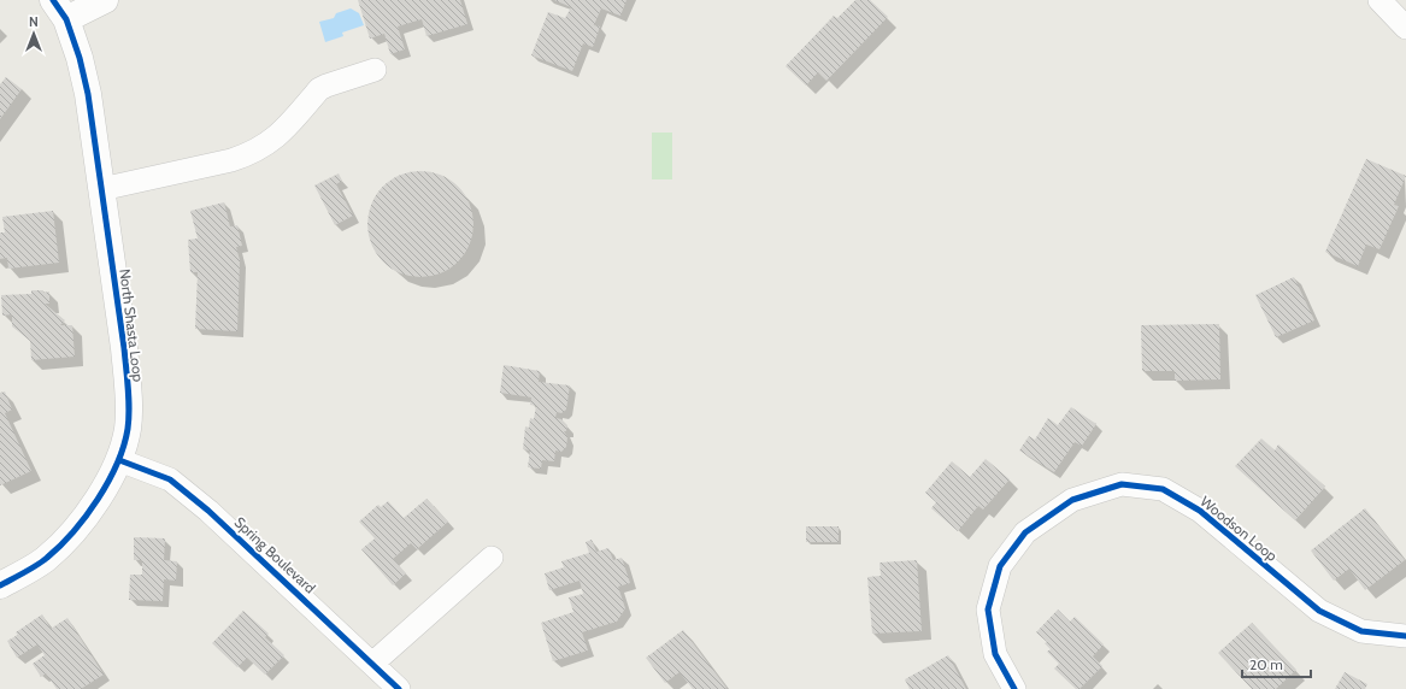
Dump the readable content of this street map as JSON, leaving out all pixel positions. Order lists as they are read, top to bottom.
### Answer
{
  "streets": {
    "street": ["North Shasta Loop", "Woodson Loop", "Spring Boulevard"]
  },
  "crossings": [
    ["North Shasta Loop", "Spring Boulevard"]
  ],
  "scale_bar": "20 m",
  "north": "top"
}
